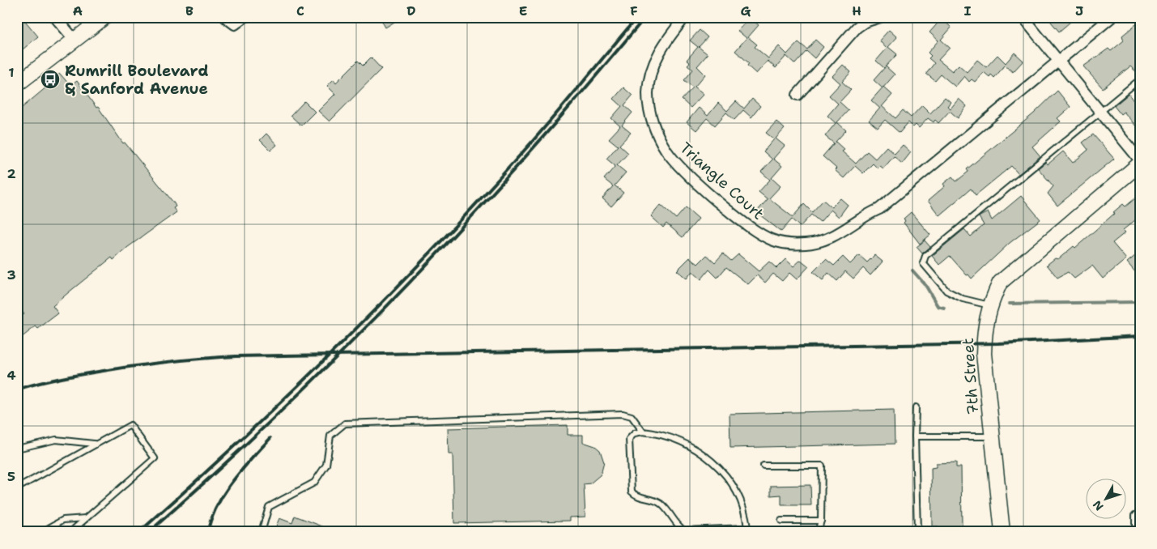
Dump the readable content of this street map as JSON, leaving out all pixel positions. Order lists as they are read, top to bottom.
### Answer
{
  "streets": {
    "street": ["Triangle Court", "7th Street"]
  },
  "places": {
    "bus stop": ["Rumrill Boulevard & Sanford Avenue"]
  },
  "north": "bottom left",
  "grid": {
    "columns": [
      "A",
      "B",
      "C",
      "D",
      "E",
      "F",
      "G",
      "H",
      "I",
      "J"
    ],
    "rows": [
      "1",
      "2",
      "3",
      "4",
      "5"
    ]
  }
}
